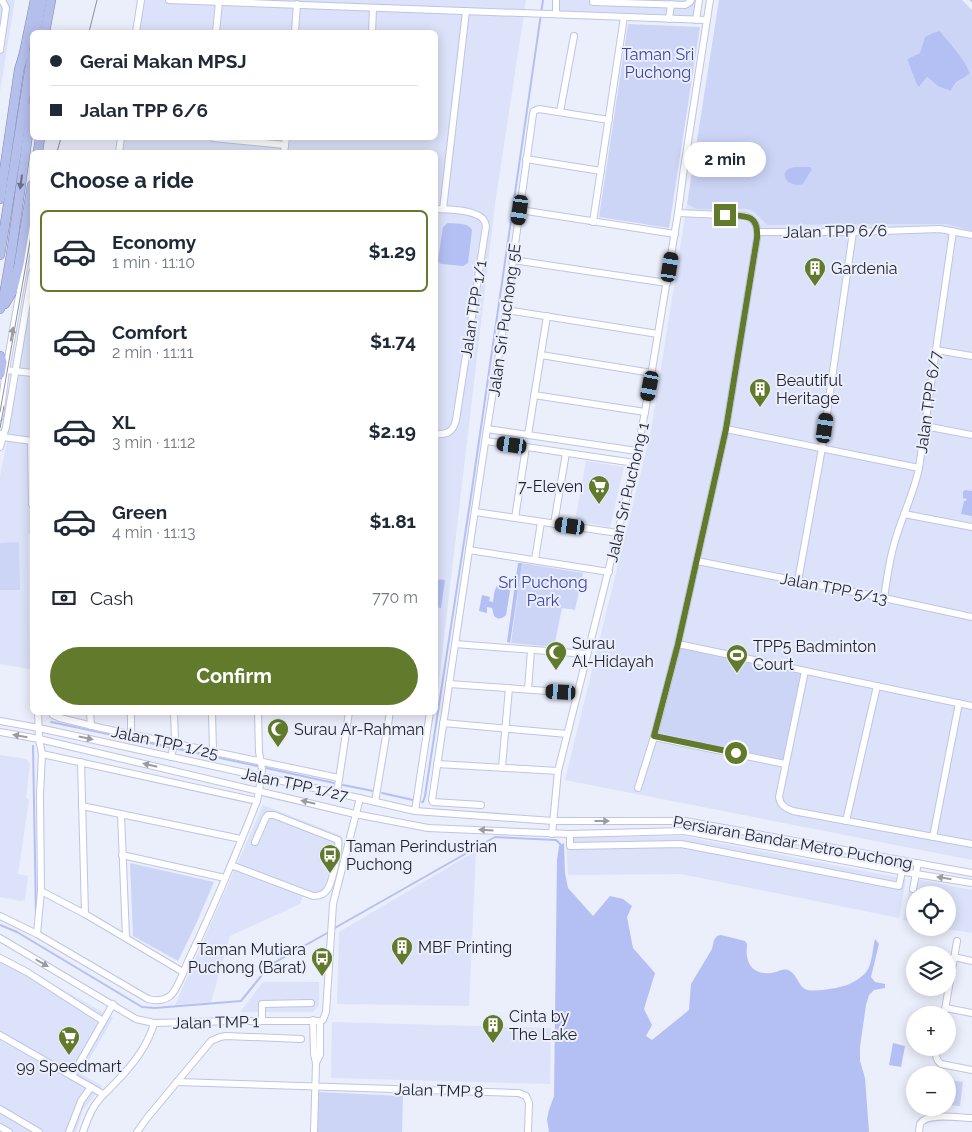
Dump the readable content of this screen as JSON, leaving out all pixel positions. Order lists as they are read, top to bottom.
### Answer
{
  "streets": {
    "street": [
      "Jalan TPP 6/6",
      "Jalan TPP 1/1",
      "Jalan Sri Puchong 5E",
      "Jalan TPP 6/7",
      "Jalan Sri Puchong 1",
      "Jalan TPP 5/13",
      "Jalan TPP 1/25",
      "Jalan TPP 1/27",
      "Persiaran Bandar Metro Puchong",
      "Jalan TMP 1",
      "Jalan TMP 8"
    ]
  },
  "crossings": [
    ["Jalan TPP 6/6", "Jalan TPP 6/7"],
    ["Jalan Sri Puchong 1", "Jalan TPP 1/27"],
    ["Jalan Sri Puchong 1", "Persiaran Bandar Metro Puchong"],
    ["Jalan TPP 1/27", "Persiaran Bandar Metro Puchong"]
  ],
  "parks": ["Taman Sri Puchong", "Sri Puchong Park"],
  "places": {
    "building": [
      "Gardenia",
      "Beautiful Heritage",
      "MBF Printing",
      "Cinta by The Lake"
    ],
    "supermarket": ["7-Eleven", "99 Speedmart"],
    "mosque": ["Surau Al-Hidayah", "Surau Ar-Rahman"],
    "sports": ["TPP5 Badminton Court"],
    "bus stop": ["Taman Perindustrian Puchong", "Taman Mutiara Puchong (Barat)"]
  },
  "page": {
    "banner": ["Gerai Makan MPSJ", "Jalan TPP 6/6"],
    "bubble": "2 min",
    "heading": "Choose a ride",
    "list": [
      {
        "name": "Economy",
        "note": "1 min · 11:10",
        "value": "$1.29"
      },
      {
        "name": "Comfort",
        "note": "2 min · 11:11",
        "value": "$1.74"
      },
      {
        "name": "XL",
        "note": "3 min · 11:12",
        "value": "$2.19"
      },
      {
        "name": "Green",
        "note": "4 min · 11:13",
        "value": "$1.81"
      }
    ],
    "pay": ["Cash", "770 m"],
    "buttons": "Confirm",
    "map_buttons": ["+", "−"]
  }
}
